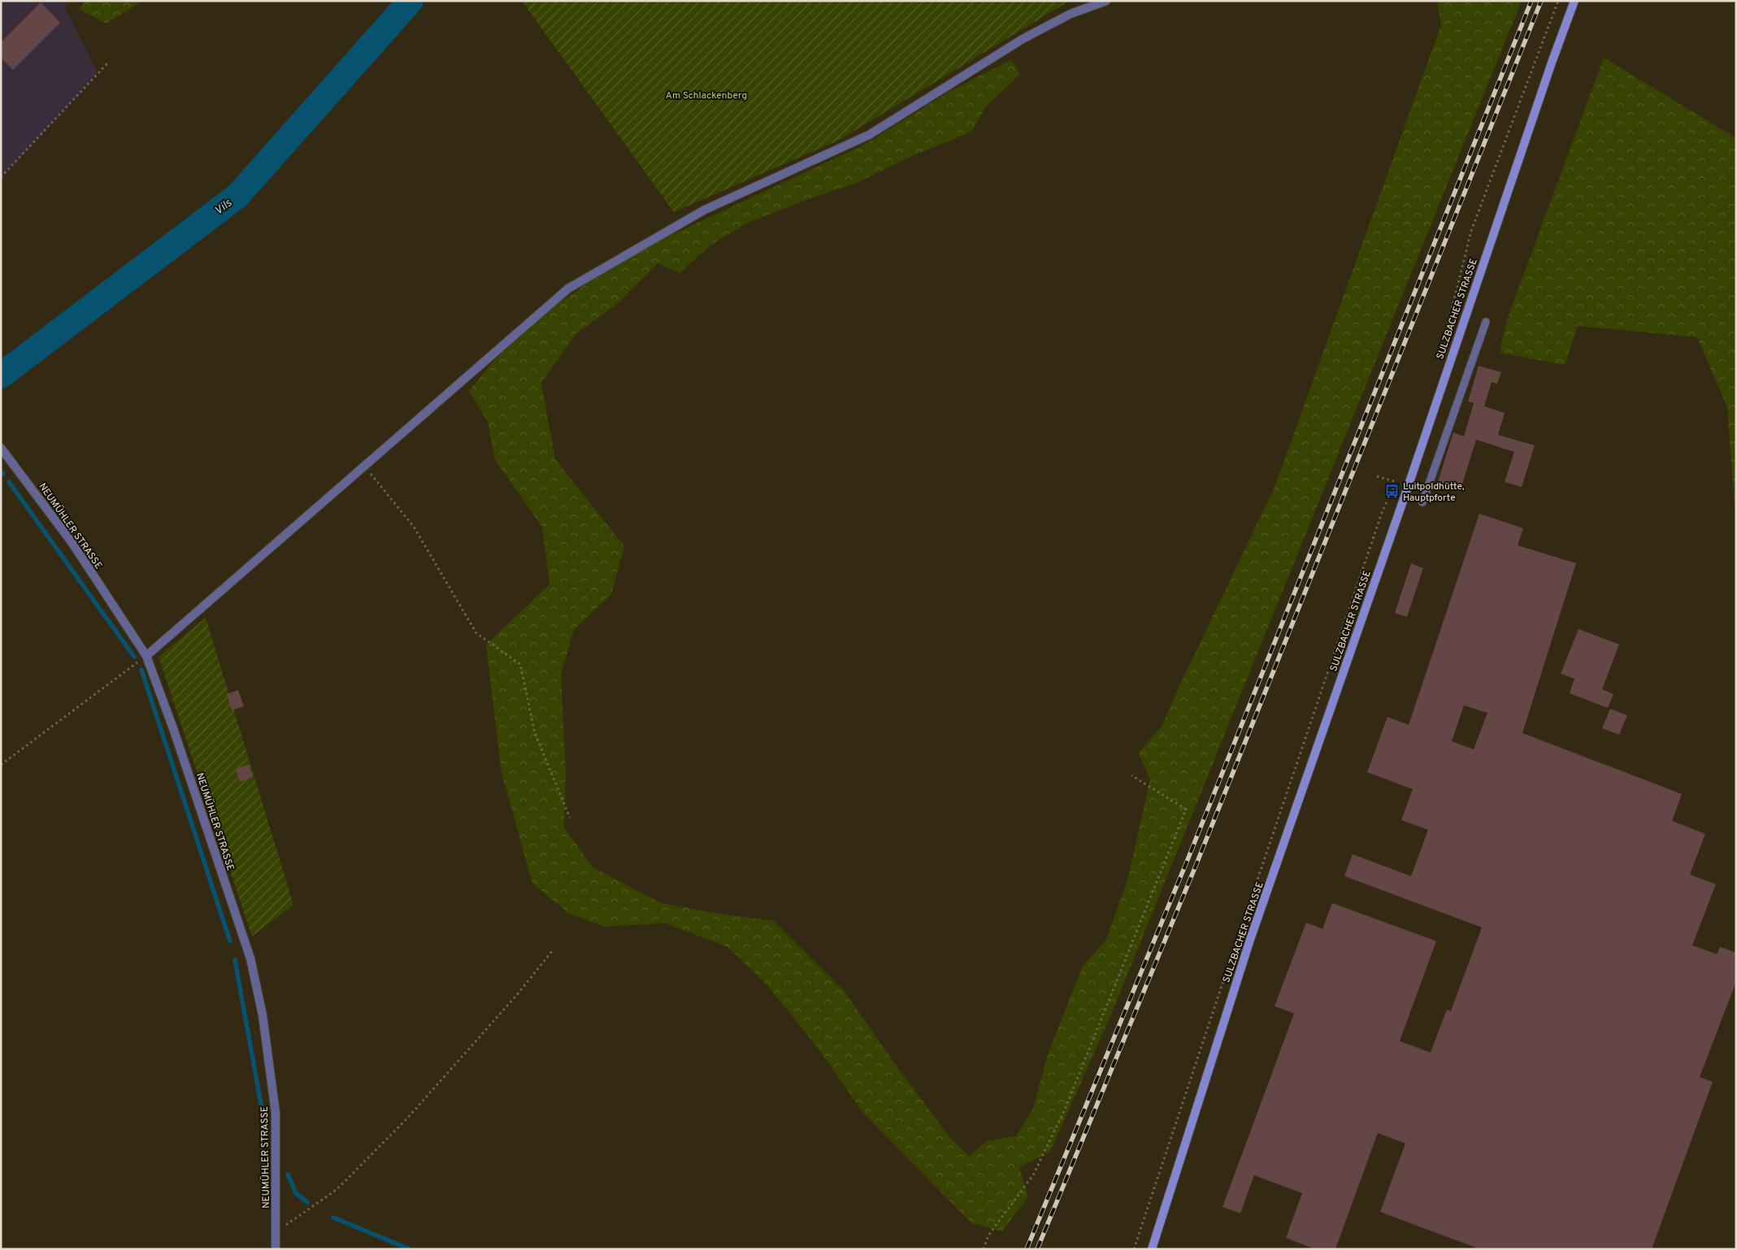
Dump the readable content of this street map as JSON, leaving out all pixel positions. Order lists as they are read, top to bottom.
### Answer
{
  "streets": {
    "main road": ["SULZBACHER STRASSE"],
    "street": ["NEUMÜHLER STRASSE"]
  },
  "water": ["Vils"],
  "parks": ["Am Schlackenberg"],
  "places": {
    "bus stop": ["Luitpoldhütte, Hauptpforte"]
  }
}
